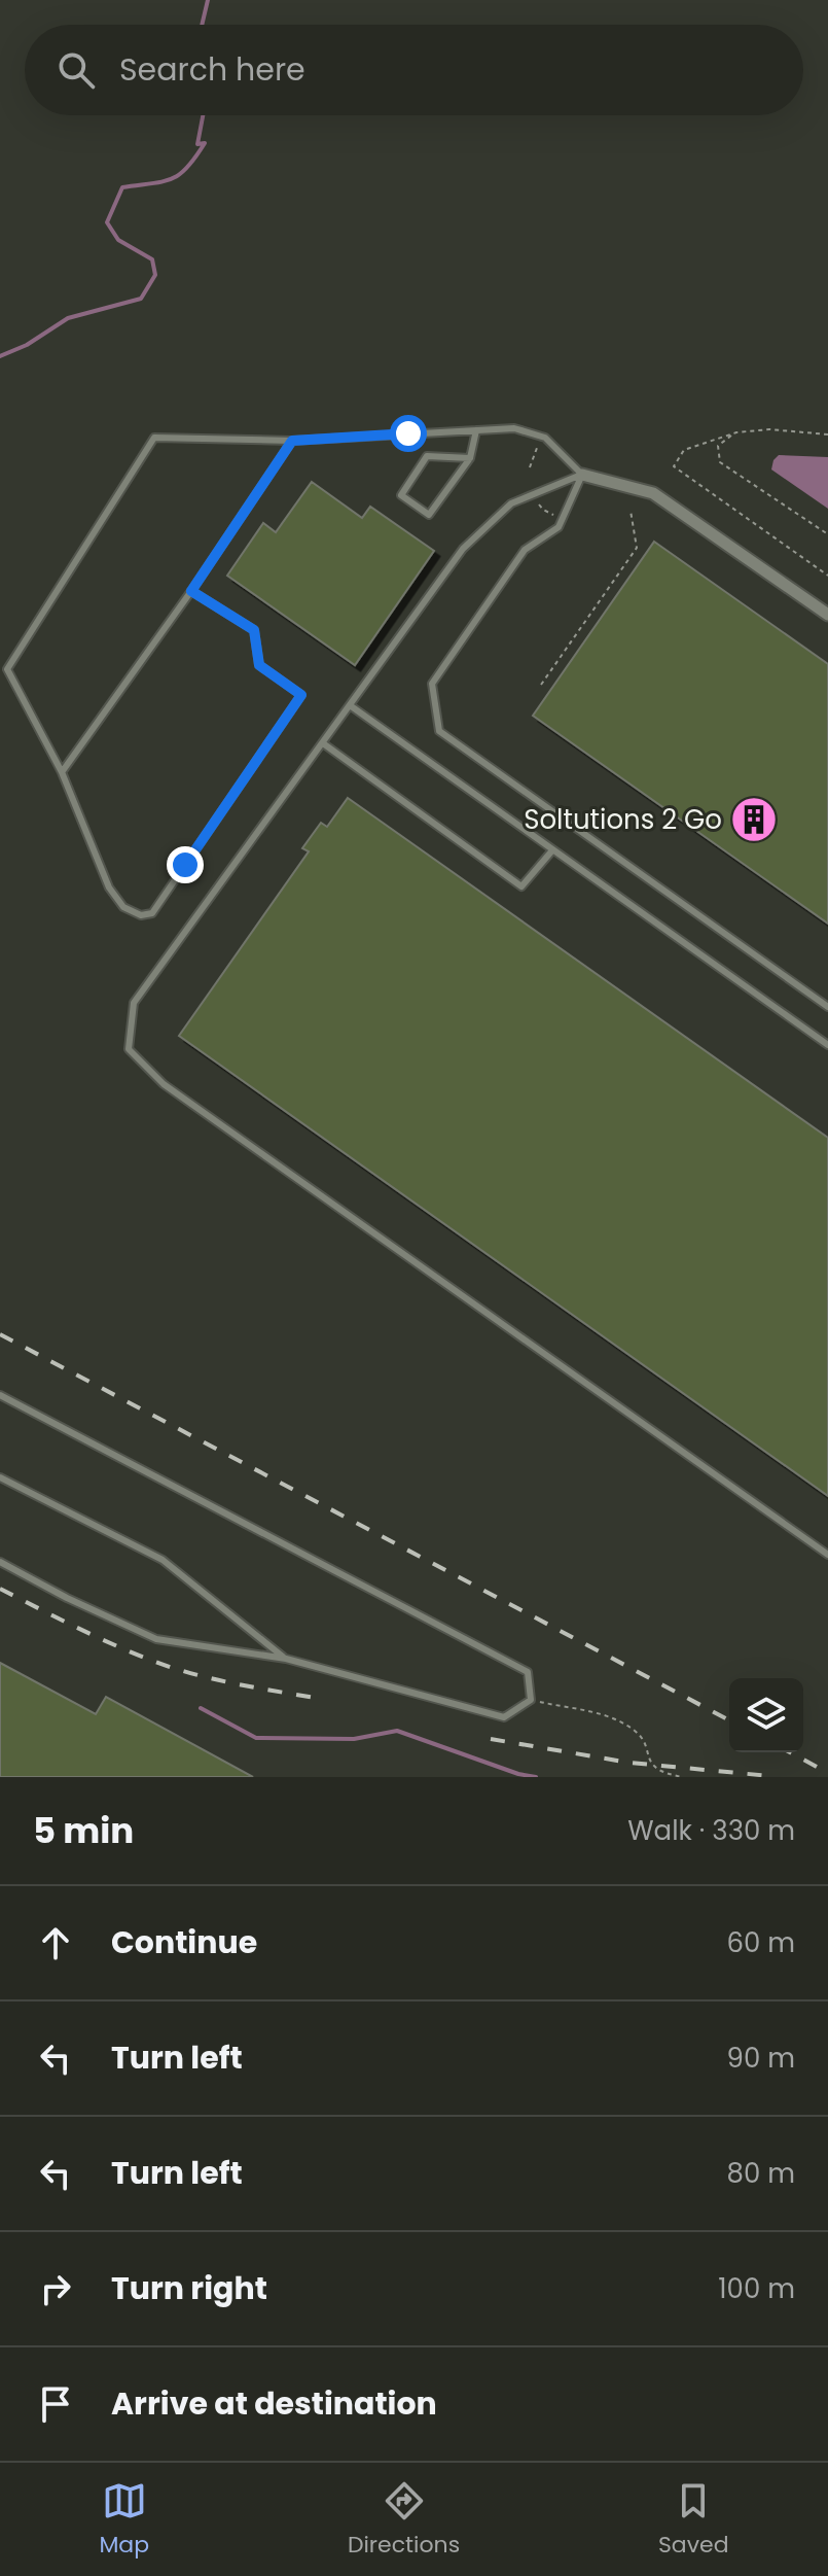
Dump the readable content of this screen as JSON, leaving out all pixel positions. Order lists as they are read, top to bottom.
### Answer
{
  "places": {
    "building": ["Soltutions 2 Go"]
  },
  "page": {
    "search": "Search here",
    "heading": ["5 min", "Walk · 330 m"],
    "list": [
      ["Continue", "60 m"],
      ["Turn left", "90 m"],
      ["Turn left", "80 m"],
      ["Turn right", "100 m"],
      "Arrive at destination"
    ],
    "nav": ["Map", "Directions", "Saved"]
  }
}
